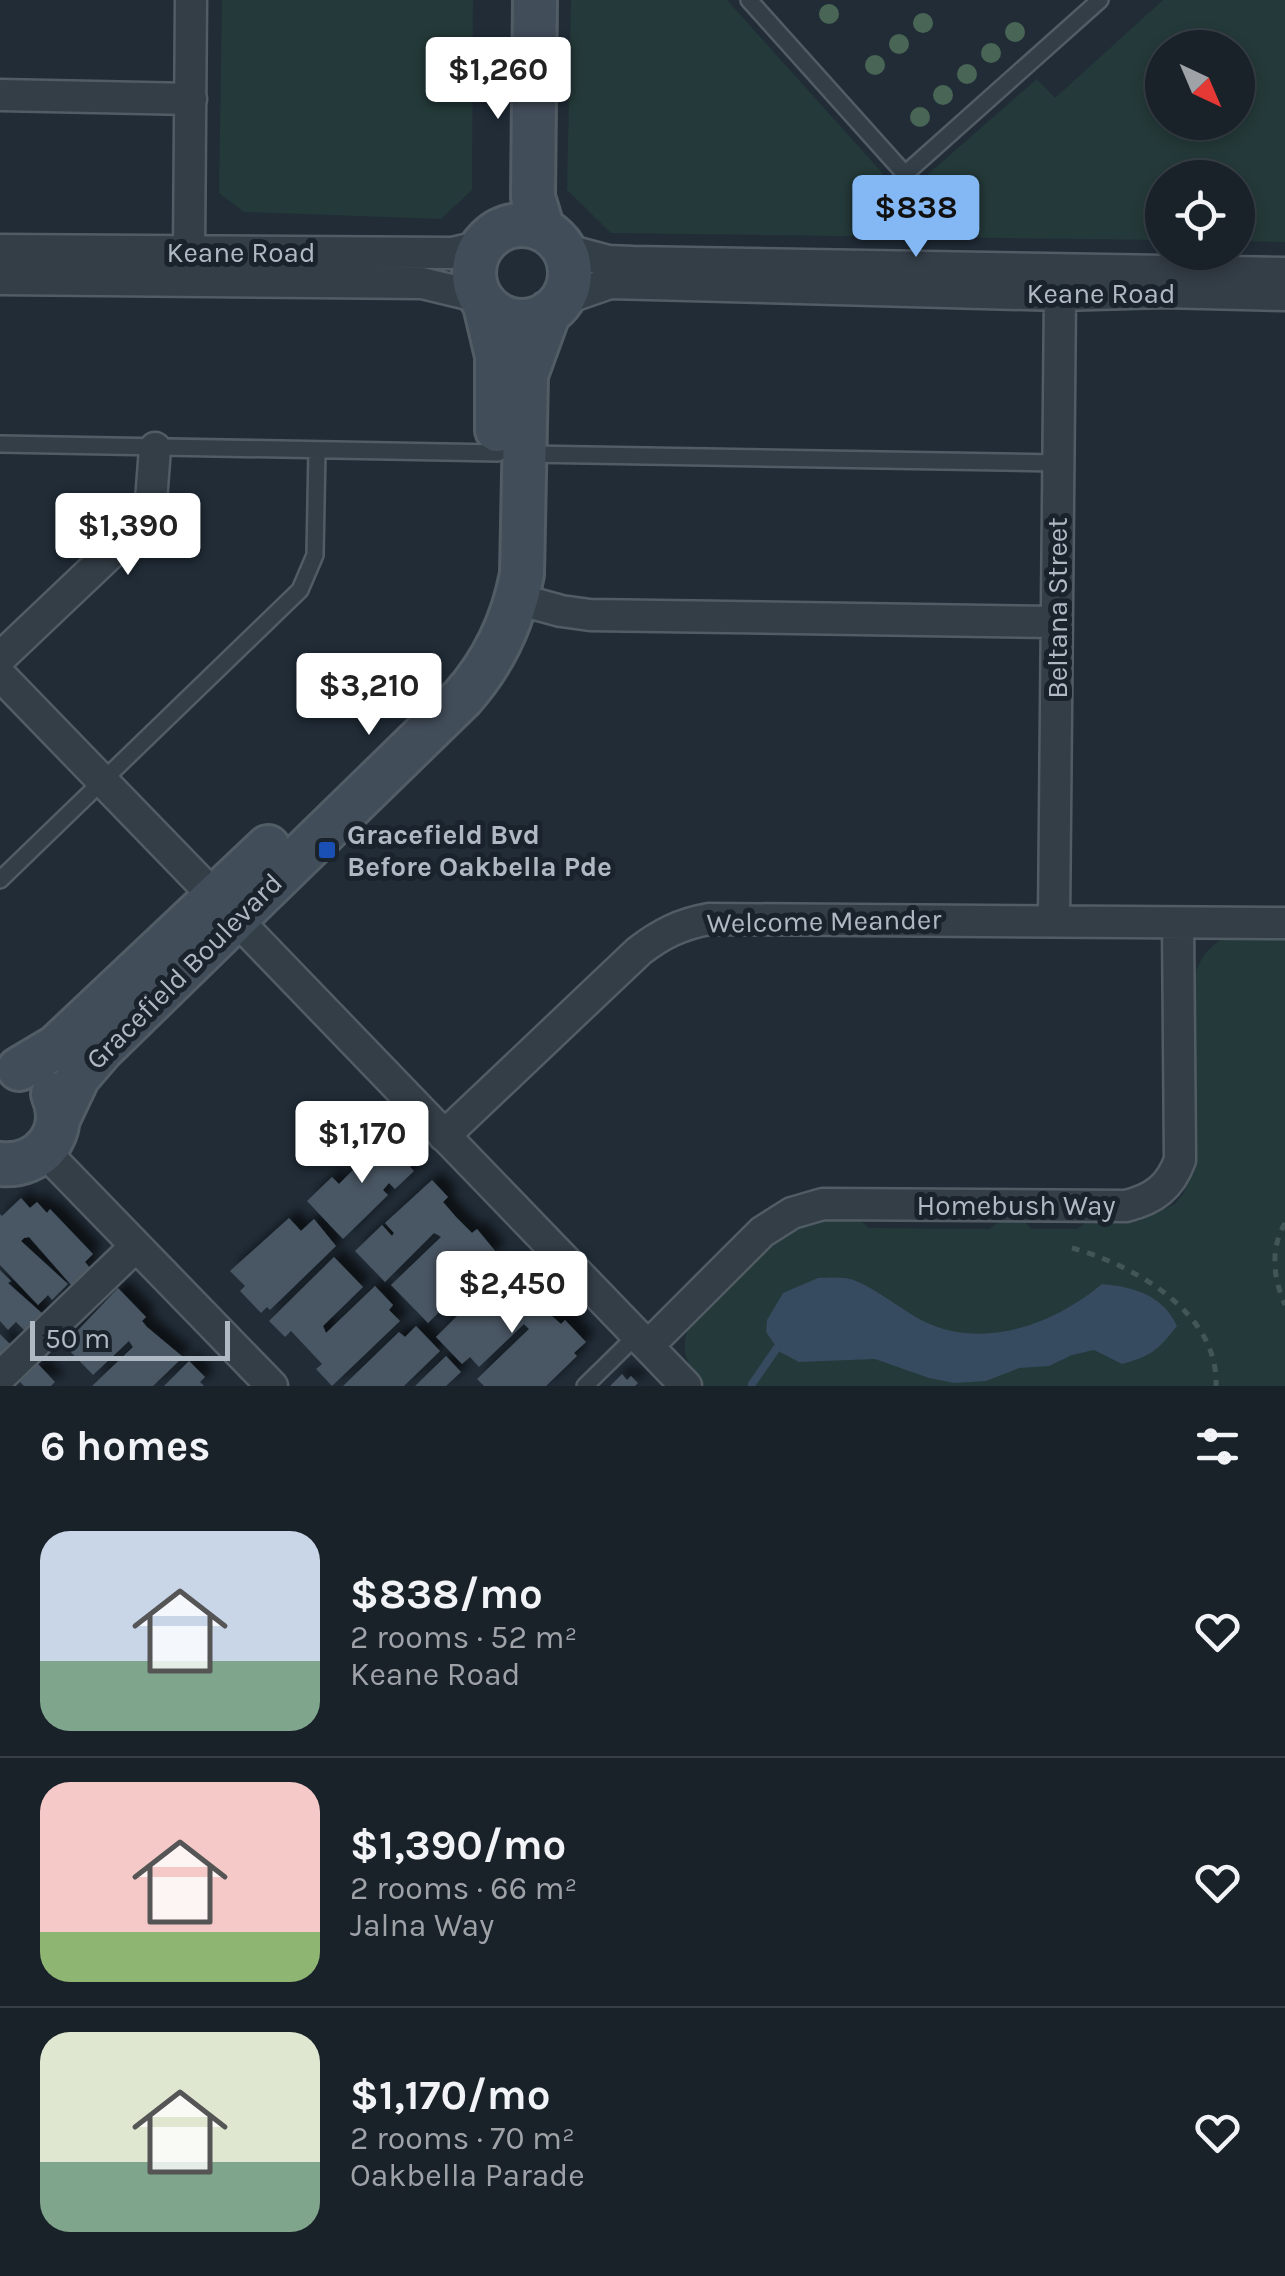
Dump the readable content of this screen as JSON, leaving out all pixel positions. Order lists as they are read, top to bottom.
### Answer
{
  "streets": {
    "street": [
      "Keane Road",
      "Beltana Street",
      "Welcome Meander",
      "Gracefield Boulevard",
      "Homebush Way"
    ]
  },
  "crossings": [
    ["Keane Road", "Beltana Street"],
    ["Keane Road", "Gracefield Boulevard"],
    ["Beltana Street", "Welcome Meander"],
    ["Welcome Meander", "Homebush Way"]
  ],
  "places": {
    "transit": ["Gracefield Bvd Before Oakbella Pde"]
  },
  "scale_bar": "50 m",
  "north": "bottom right",
  "page": {
    "price": [
      "$1,260",
      "$838",
      "$1,390",
      "$3,210",
      "$1,170",
      "$2,450"
    ],
    "scale": "50 m",
    "heading": "6 homes",
    "list": [
      {
        "name": "$838/mo",
        "note": "2 rooms · 52 m² · Keane Road"
      },
      {
        "name": "$1,390/mo",
        "note": "2 rooms · 66 m² · Jalna Way"
      },
      {
        "name": "$1,170/mo",
        "note": "2 rooms · 70 m² · Oakbella Parade"
      }
    ]
  }
}
